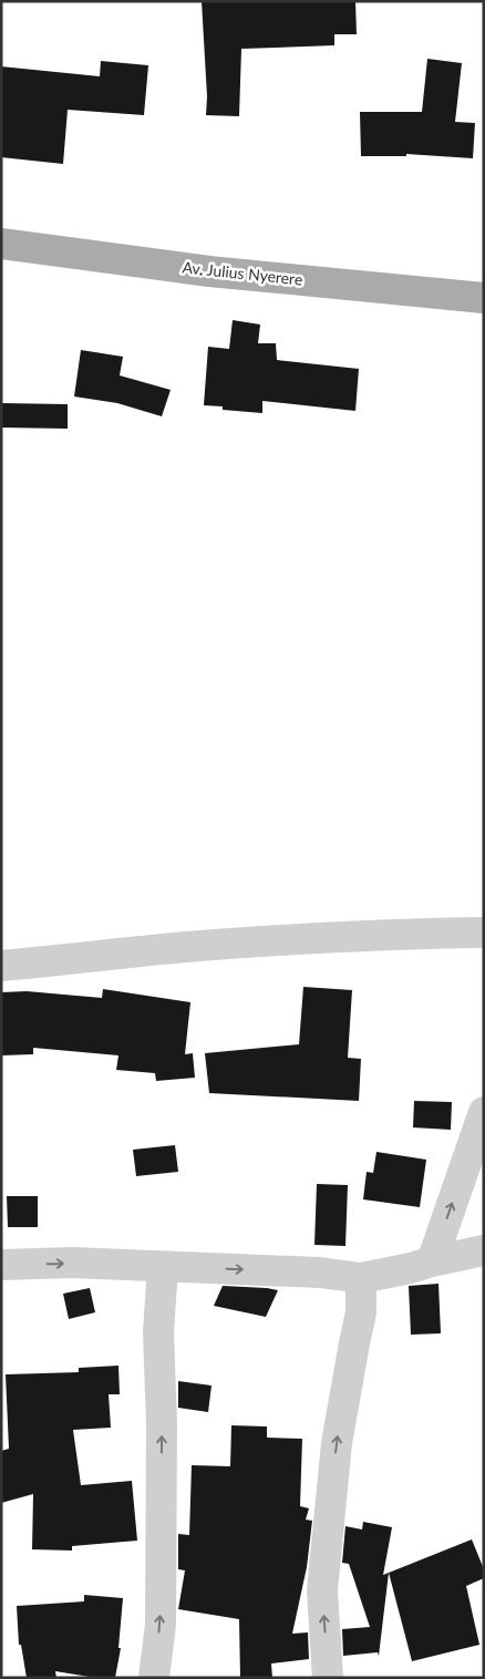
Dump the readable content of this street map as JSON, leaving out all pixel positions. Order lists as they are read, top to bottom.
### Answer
{
  "streets": {
    "main road": ["Av. Julius Nyerere"]
  }
}
